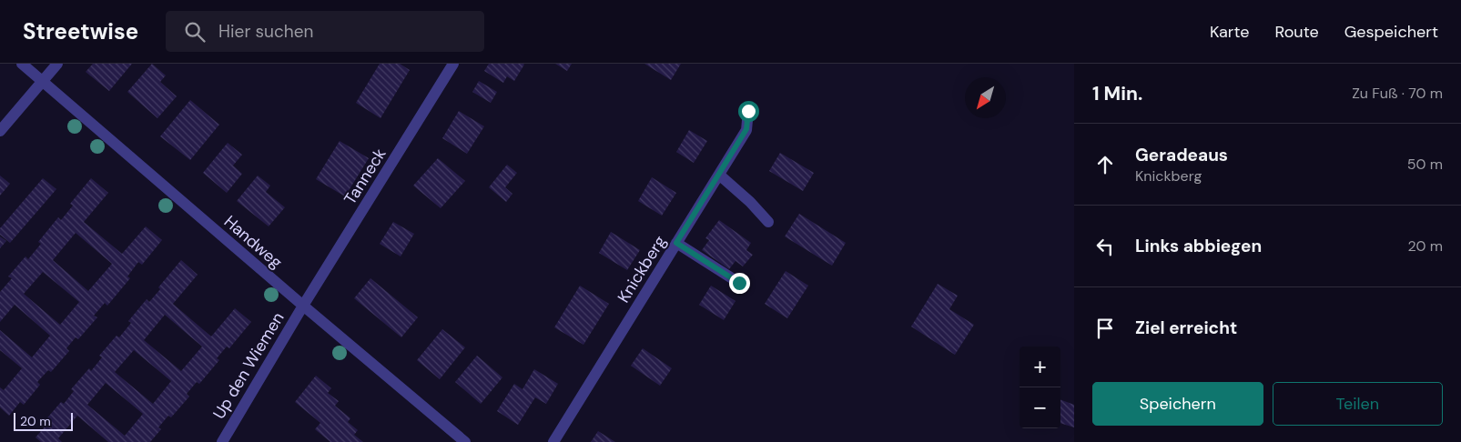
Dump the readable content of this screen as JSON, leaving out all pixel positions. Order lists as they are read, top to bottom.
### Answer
{
  "streets": {
    "street": [
      "Tanneck",
      "Handweg",
      "Knickberg",
      "Up den Wiemen"
    ]
  },
  "crossings": [
    ["Tanneck", "Handweg"],
    ["Tanneck", "Up den Wiemen"],
    ["Handweg", "Up den Wiemen"]
  ],
  "scale_bar": "20 m",
  "north": "bottom left",
  "page": {
    "header": "Streetwise",
    "search": "Hier suchen",
    "nav": ["Karte", "Route", "Gespeichert"],
    "heading": ["1 Min.", "Zu Fuß · 70 m"],
    "list": [
      ["Geradeaus", "Knickberg", "50 m"],
      ["Links abbiegen", "20 m"],
      "Ziel erreicht"
    ],
    "map_buttons": ["+", "−"],
    "buttons": ["Speichern", "Teilen"],
    "scale": "20 m"
  }
}
